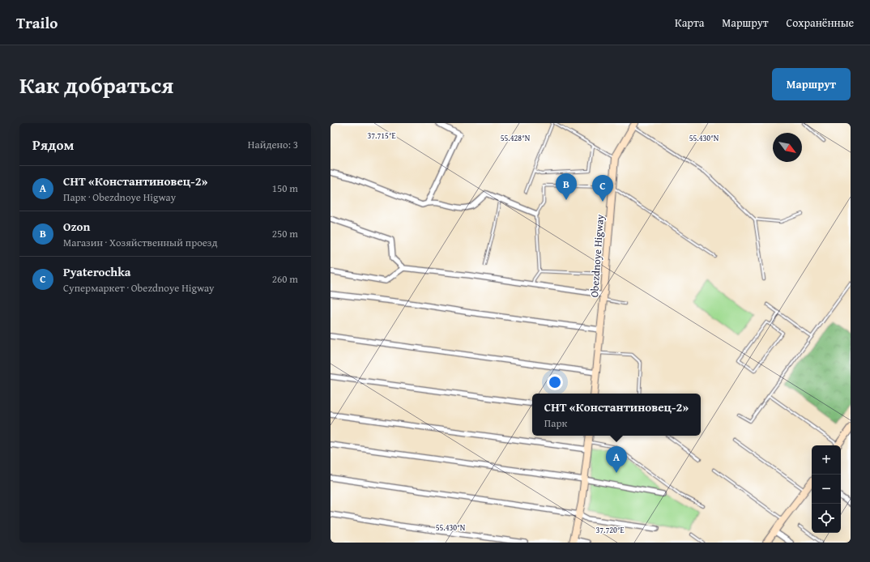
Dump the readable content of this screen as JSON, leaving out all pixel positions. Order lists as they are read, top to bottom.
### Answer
{
  "streets": {
    "main road": ["Obezdnoye Higway"]
  },
  "north": "bottom right",
  "page": {
    "header": "Trailo",
    "nav": ["Карта", "Маршрут", "Сохранённые"],
    "title": "Как добраться",
    "buttons": "Маршрут",
    "heading": ["Рядом", "Найдено: 3"],
    "list": [
      {
        "mark": "A",
        "name": "СНТ «Константиновец-2»",
        "note": "Парк · Obezdnoye Higway",
        "value": "150 m"
      },
      {
        "mark": "B",
        "name": "Ozon",
        "note": "Магазин · Хозяйственный проезд",
        "value": "250 m"
      },
      {
        "mark": "C",
        "name": "Pyaterochka",
        "note": "Супермаркет · Obezdnoye Higway",
        "value": "260 m"
      }
    ],
    "pins": ["B", "C", "A"],
    "popup": ["СНТ «Константиновец-2»", "Парк"],
    "map_buttons": ["+", "−"]
  },
  "coordinates": [
    "37.715°E",
    "55.428°N",
    "55.430°N",
    "37.720°E"
  ]
}
